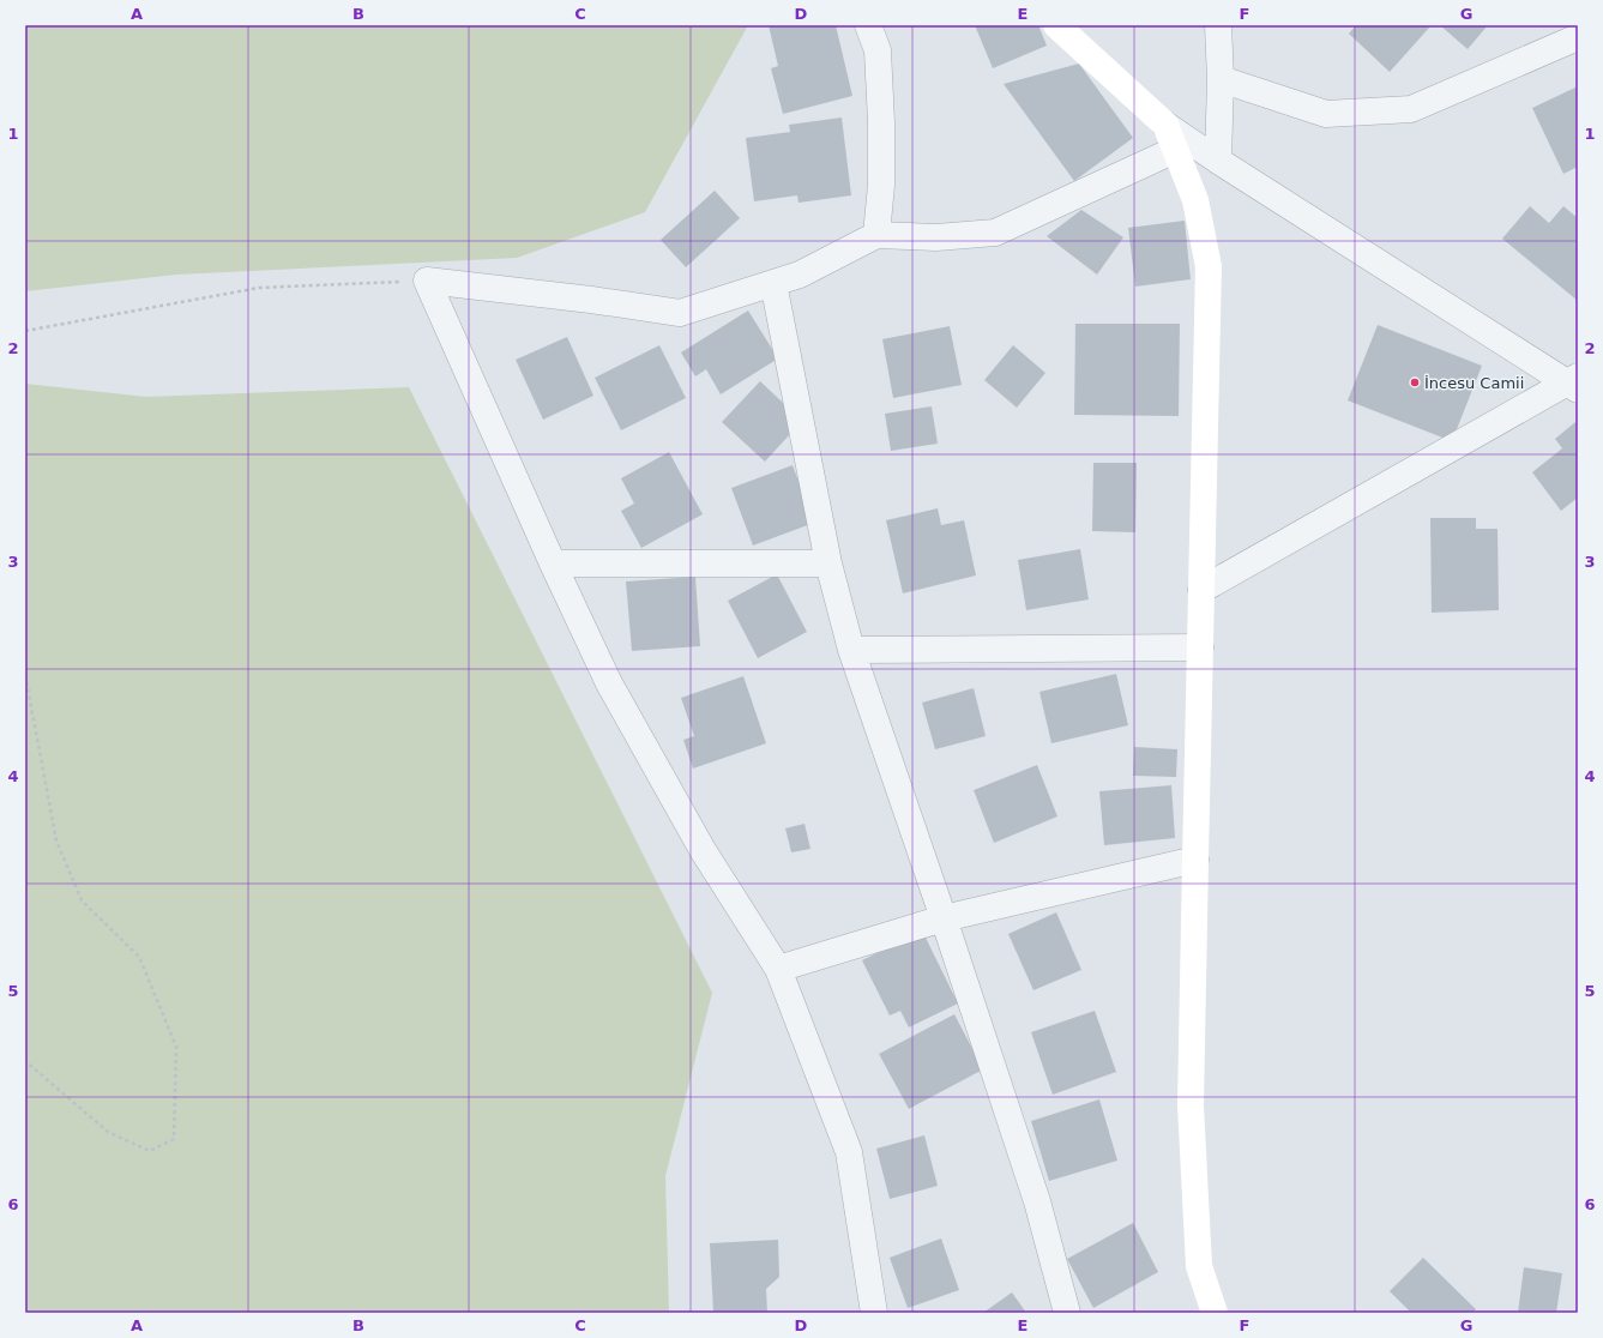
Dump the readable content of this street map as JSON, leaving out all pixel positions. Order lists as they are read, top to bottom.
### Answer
{
  "places": ["İncesu Camii"],
  "grid": {
    "columns": [
      "A",
      "B",
      "C",
      "D",
      "E",
      "F",
      "G"
    ],
    "rows": [
      "1",
      "2",
      "3",
      "4",
      "5",
      "6"
    ]
  }
}
